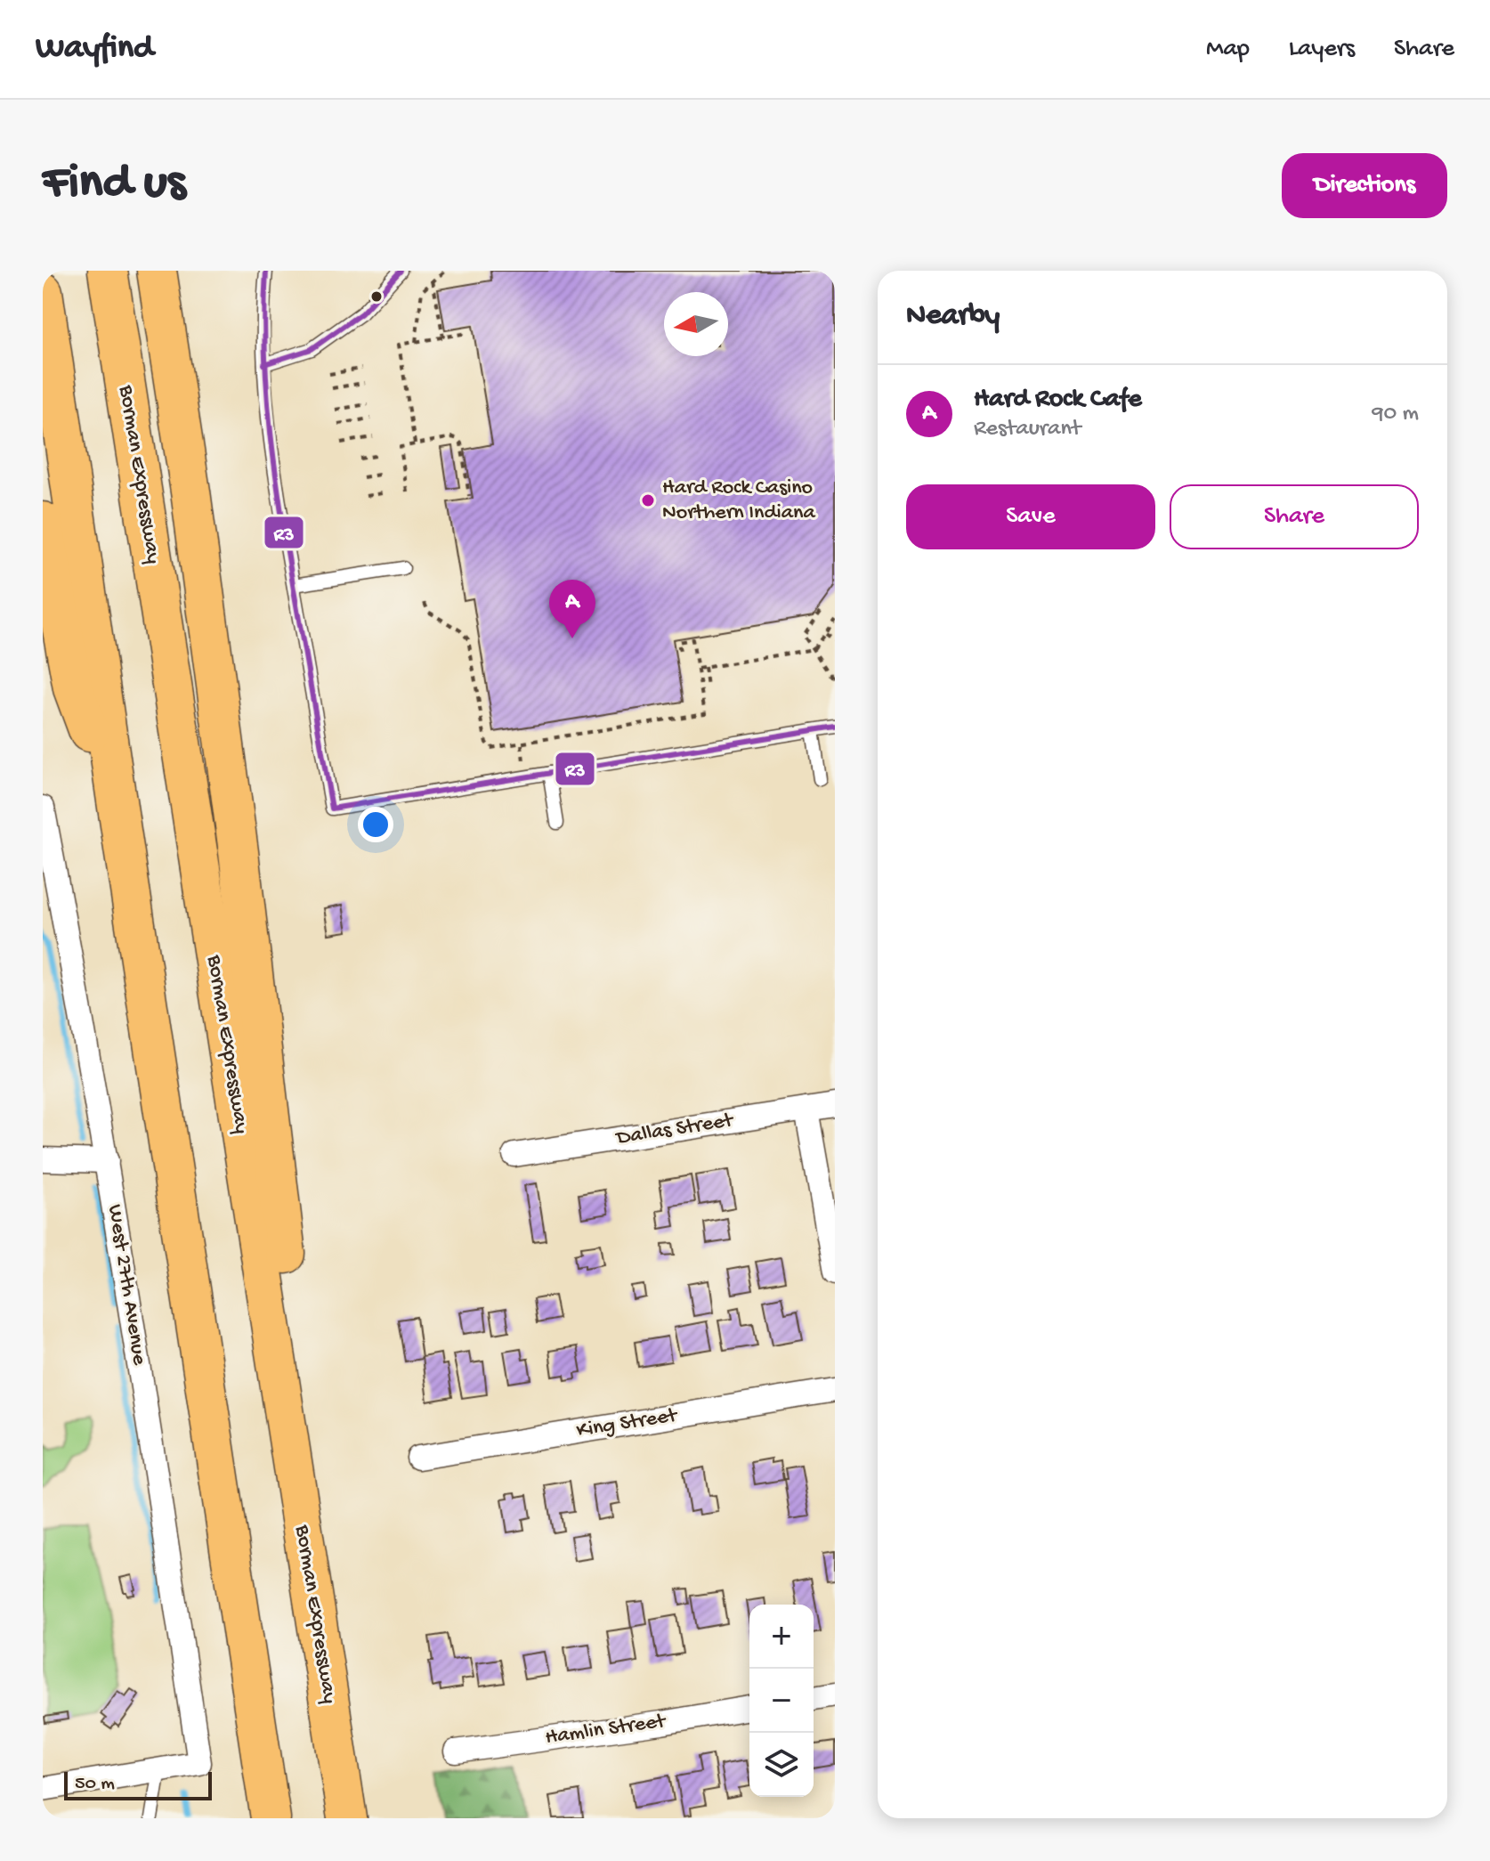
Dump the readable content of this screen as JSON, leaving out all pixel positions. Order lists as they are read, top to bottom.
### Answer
{
  "streets": {
    "highway": ["Borman Expressway"],
    "street": [
      "Dallas Street",
      "West 27th Avenue",
      "King Street",
      "Hamlin Street"
    ]
  },
  "places": ["Hard Rock Casino Northern Indiana"],
  "lines": ["transit line R3"],
  "scale_bar": "50 m",
  "north": "left",
  "page": {
    "header": "Wayfind",
    "nav": ["Map", "Layers", "Share"],
    "buttons": [
      "Directions",
      ["Save", "Share"]
    ],
    "title": "Find us",
    "heading": "Nearby",
    "list": [
      {
        "mark": "A",
        "name": "Hard Rock Cafe",
        "note": "Restaurant",
        "value": "90 m"
      }
    ],
    "pins": "A",
    "map_buttons": ["+", "−"],
    "scale": "50 m"
  }
}
